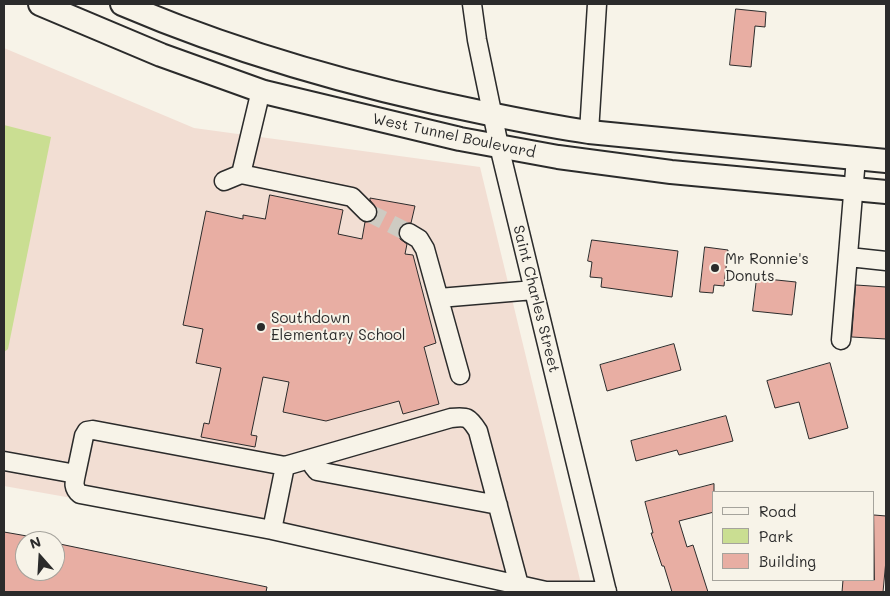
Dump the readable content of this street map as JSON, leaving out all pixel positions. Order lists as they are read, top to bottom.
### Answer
{
  "streets": {
    "main road": ["West Tunnel Boulevard"],
    "street": ["Saint Charles Street"]
  },
  "crossings": [
    ["West Tunnel Boulevard", "Saint Charles Street"]
  ],
  "places": ["Mr Ronnie's Donuts", "Southdown Elementary School"],
  "legend": ["Road", "Park", "Building"],
  "north": "top"
}
